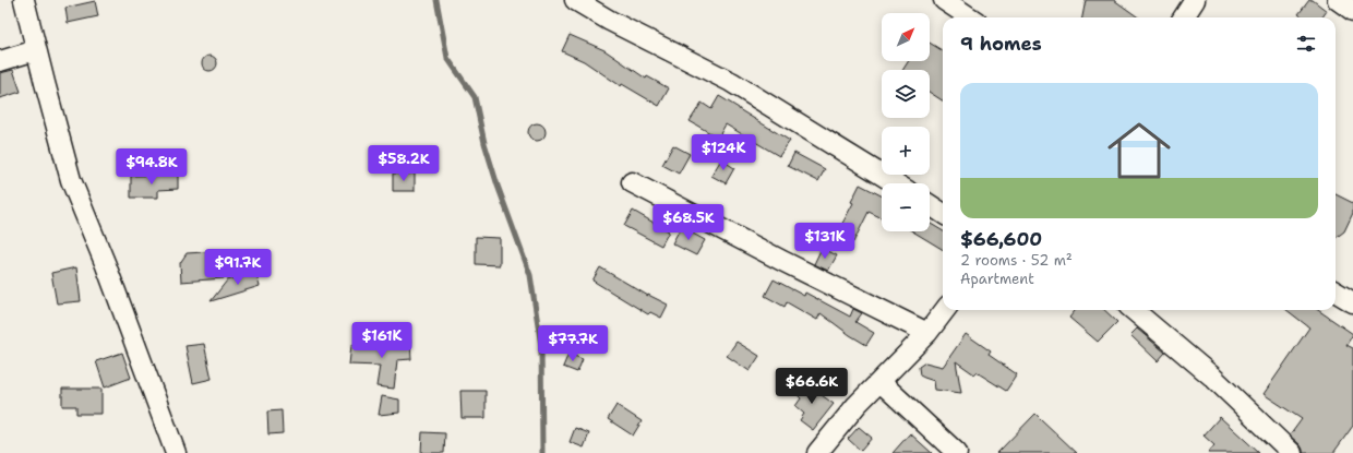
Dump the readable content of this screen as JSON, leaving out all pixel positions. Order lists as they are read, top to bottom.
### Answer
{
  "north": "top right",
  "page": {
    "map_buttons": ["+", "−"],
    "heading": "9 homes",
    "list": [
      {
        "name": "$66,600",
        "note": "2 rooms · 52 m² · Apartment"
      }
    ],
    "price": [
      "$124K",
      "$58.2K",
      "$94.8K",
      "$68.5K",
      "$131K",
      "$91.7K",
      "$161K",
      "$77.7K",
      "$66.6K"
    ]
  }
}
